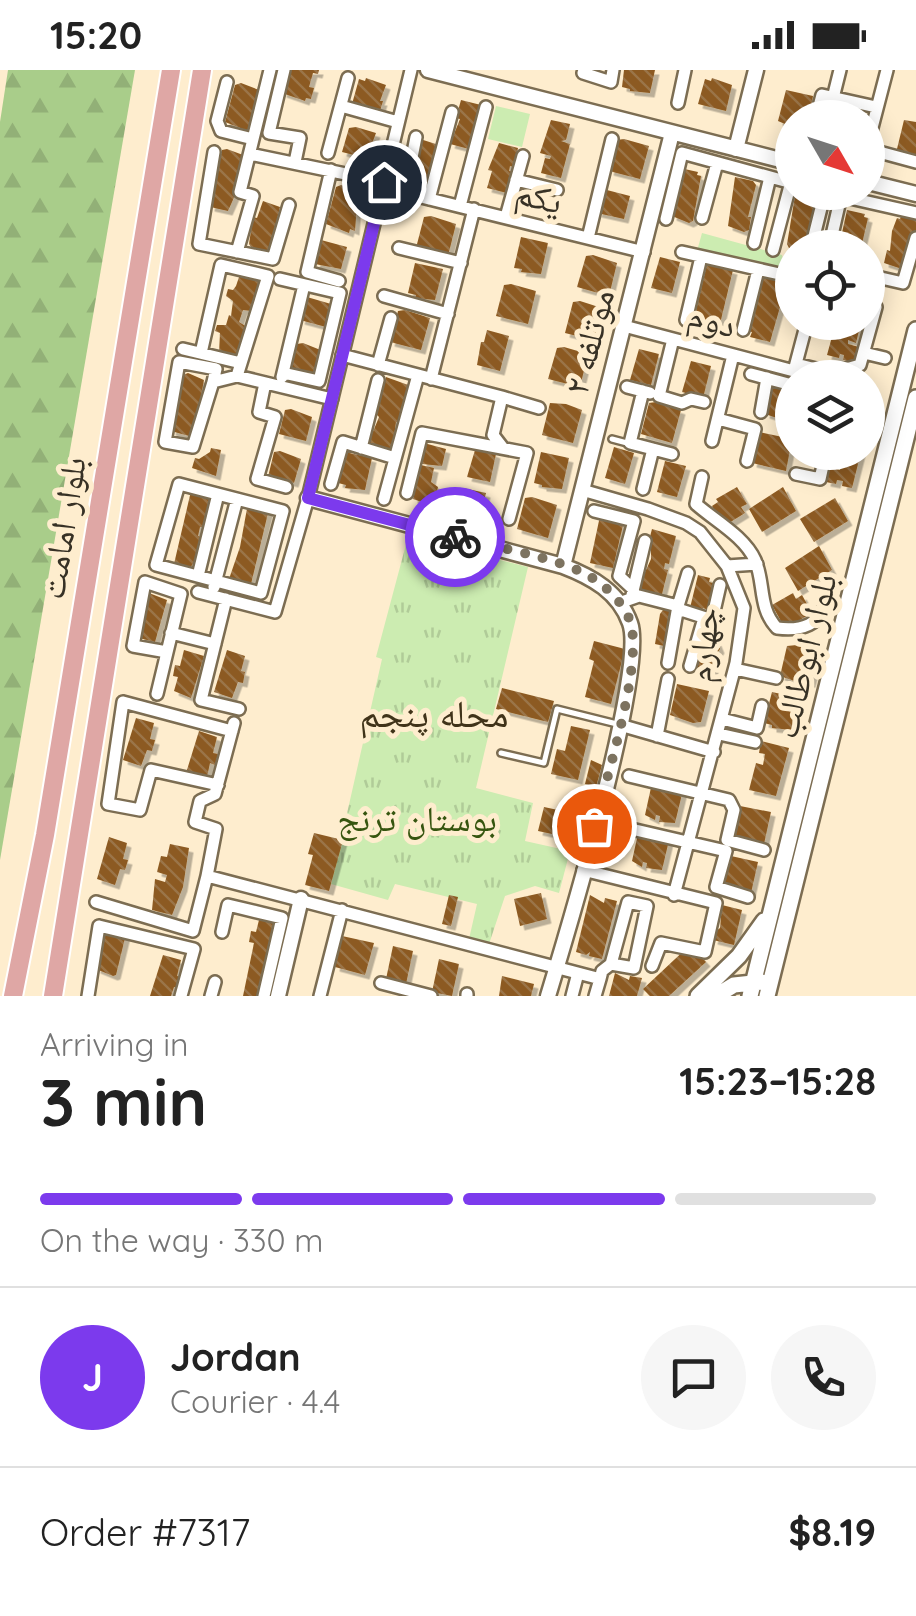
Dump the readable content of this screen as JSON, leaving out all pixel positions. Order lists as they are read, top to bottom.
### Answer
{
  "streets": {
    "main road": ["بلوار امامت", "بلوار ابوطالب"],
    "street": [
      "یکم",
      "دوم",
      "موتلفه ۲",
      "چهارم"
    ]
  },
  "crossings": [
    ["یکم", "موتلفه ۲"],
    ["دوم", "موتلفه ۲"],
    ["موتلفه ۲", "چهارم"]
  ],
  "districts": ["محله پنجم"],
  "parks": ["بوستان ترنج"],
  "north": "bottom right",
  "page": {
    "status": "15:20",
    "heading": ["3 min", "Arriving in", "15:23–15:28"],
    "panel": [
      "Jordan",
      "Courier · 4.4",
      "Order #7317",
      "$8.19"
    ],
    "bar": "On the way · 330 m",
    "round": "J"
  }
}
